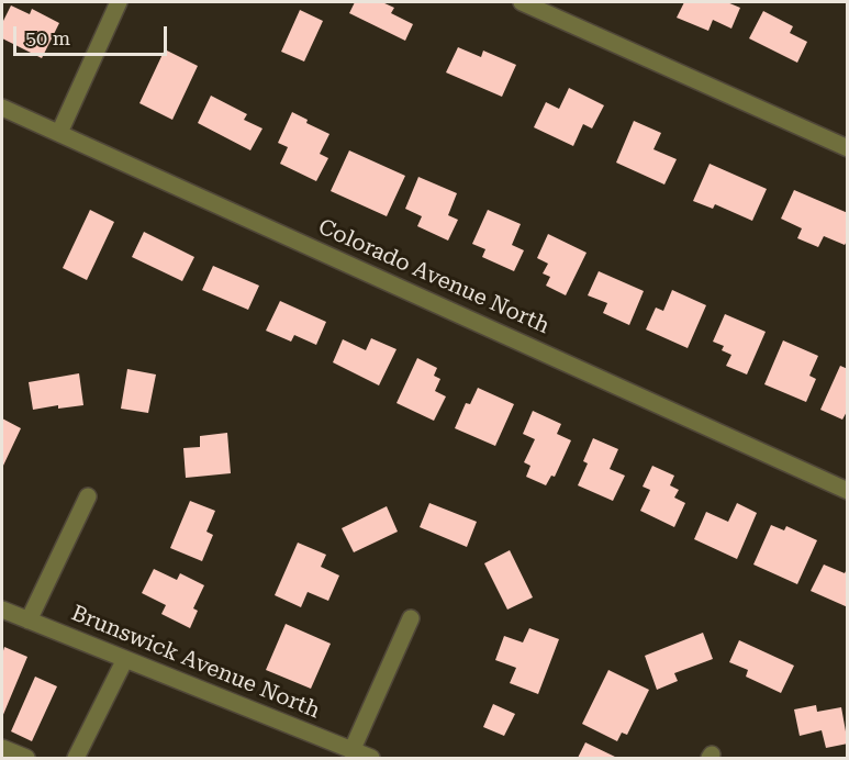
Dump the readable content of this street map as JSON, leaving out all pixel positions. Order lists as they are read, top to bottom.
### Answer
{
  "streets": {
    "street": ["Colorado Avenue North", "Brunswick Avenue North"]
  },
  "scale_bar": "50 m"
}
